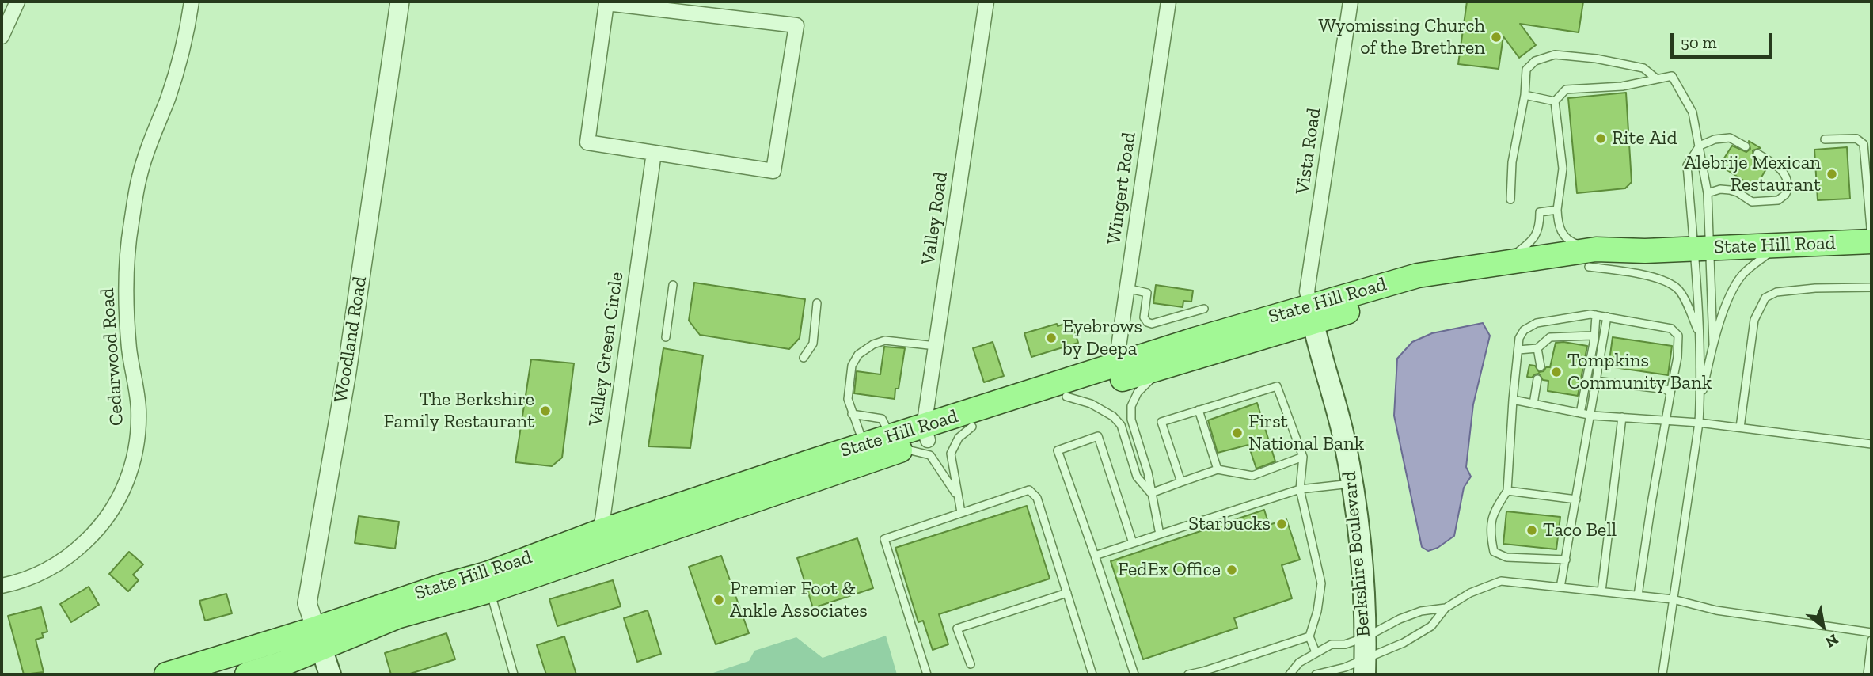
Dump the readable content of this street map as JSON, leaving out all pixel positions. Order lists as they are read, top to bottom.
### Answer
{
  "streets": {
    "main road": ["State Hill Road", "Woodland Road", "Berkshire Boulevard"],
    "street": [
      "Vista Road",
      "Wingert Road",
      "Valley Road",
      "Valley Green Circle",
      "Cedarwood Road"
    ]
  },
  "crossings": [
    ["Vista Road", "State Hill Road"],
    ["Vista Road", "Berkshire Boulevard"],
    ["Wingert Road", "State Hill Road"],
    ["Valley Road", "State Hill Road"],
    ["State Hill Road", "Woodland Road"],
    ["State Hill Road", "Valley Green Circle"],
    ["State Hill Road", "Berkshire Boulevard"]
  ],
  "places": [
    "Wyomissing Church of the Brethren",
    "Rite Aid",
    "Alebrije Mexican Restaurant",
    "Eyebrows by Deepa",
    "Tompkins Community Bank",
    "The Berkshire Family Restaurant",
    "First National Bank",
    "Starbucks",
    "Taco Bell",
    "FedEx Office",
    "Premier Foot & Ankle Associates"
  ],
  "scale_bar": "50 m",
  "north": "bottom right"
}
